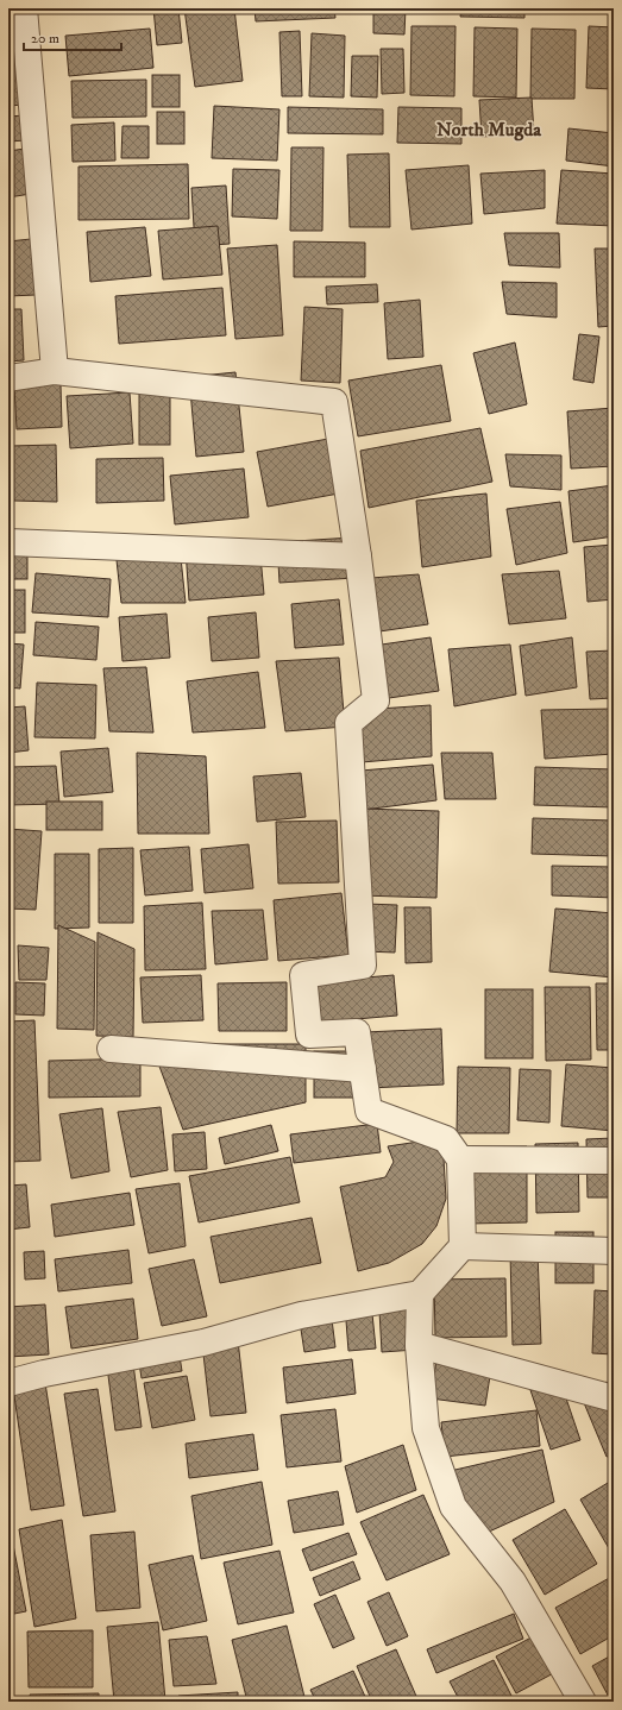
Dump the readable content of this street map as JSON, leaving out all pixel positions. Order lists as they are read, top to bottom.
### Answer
{
  "districts": ["North Mugda"],
  "scale_bar": "20 m"
}
